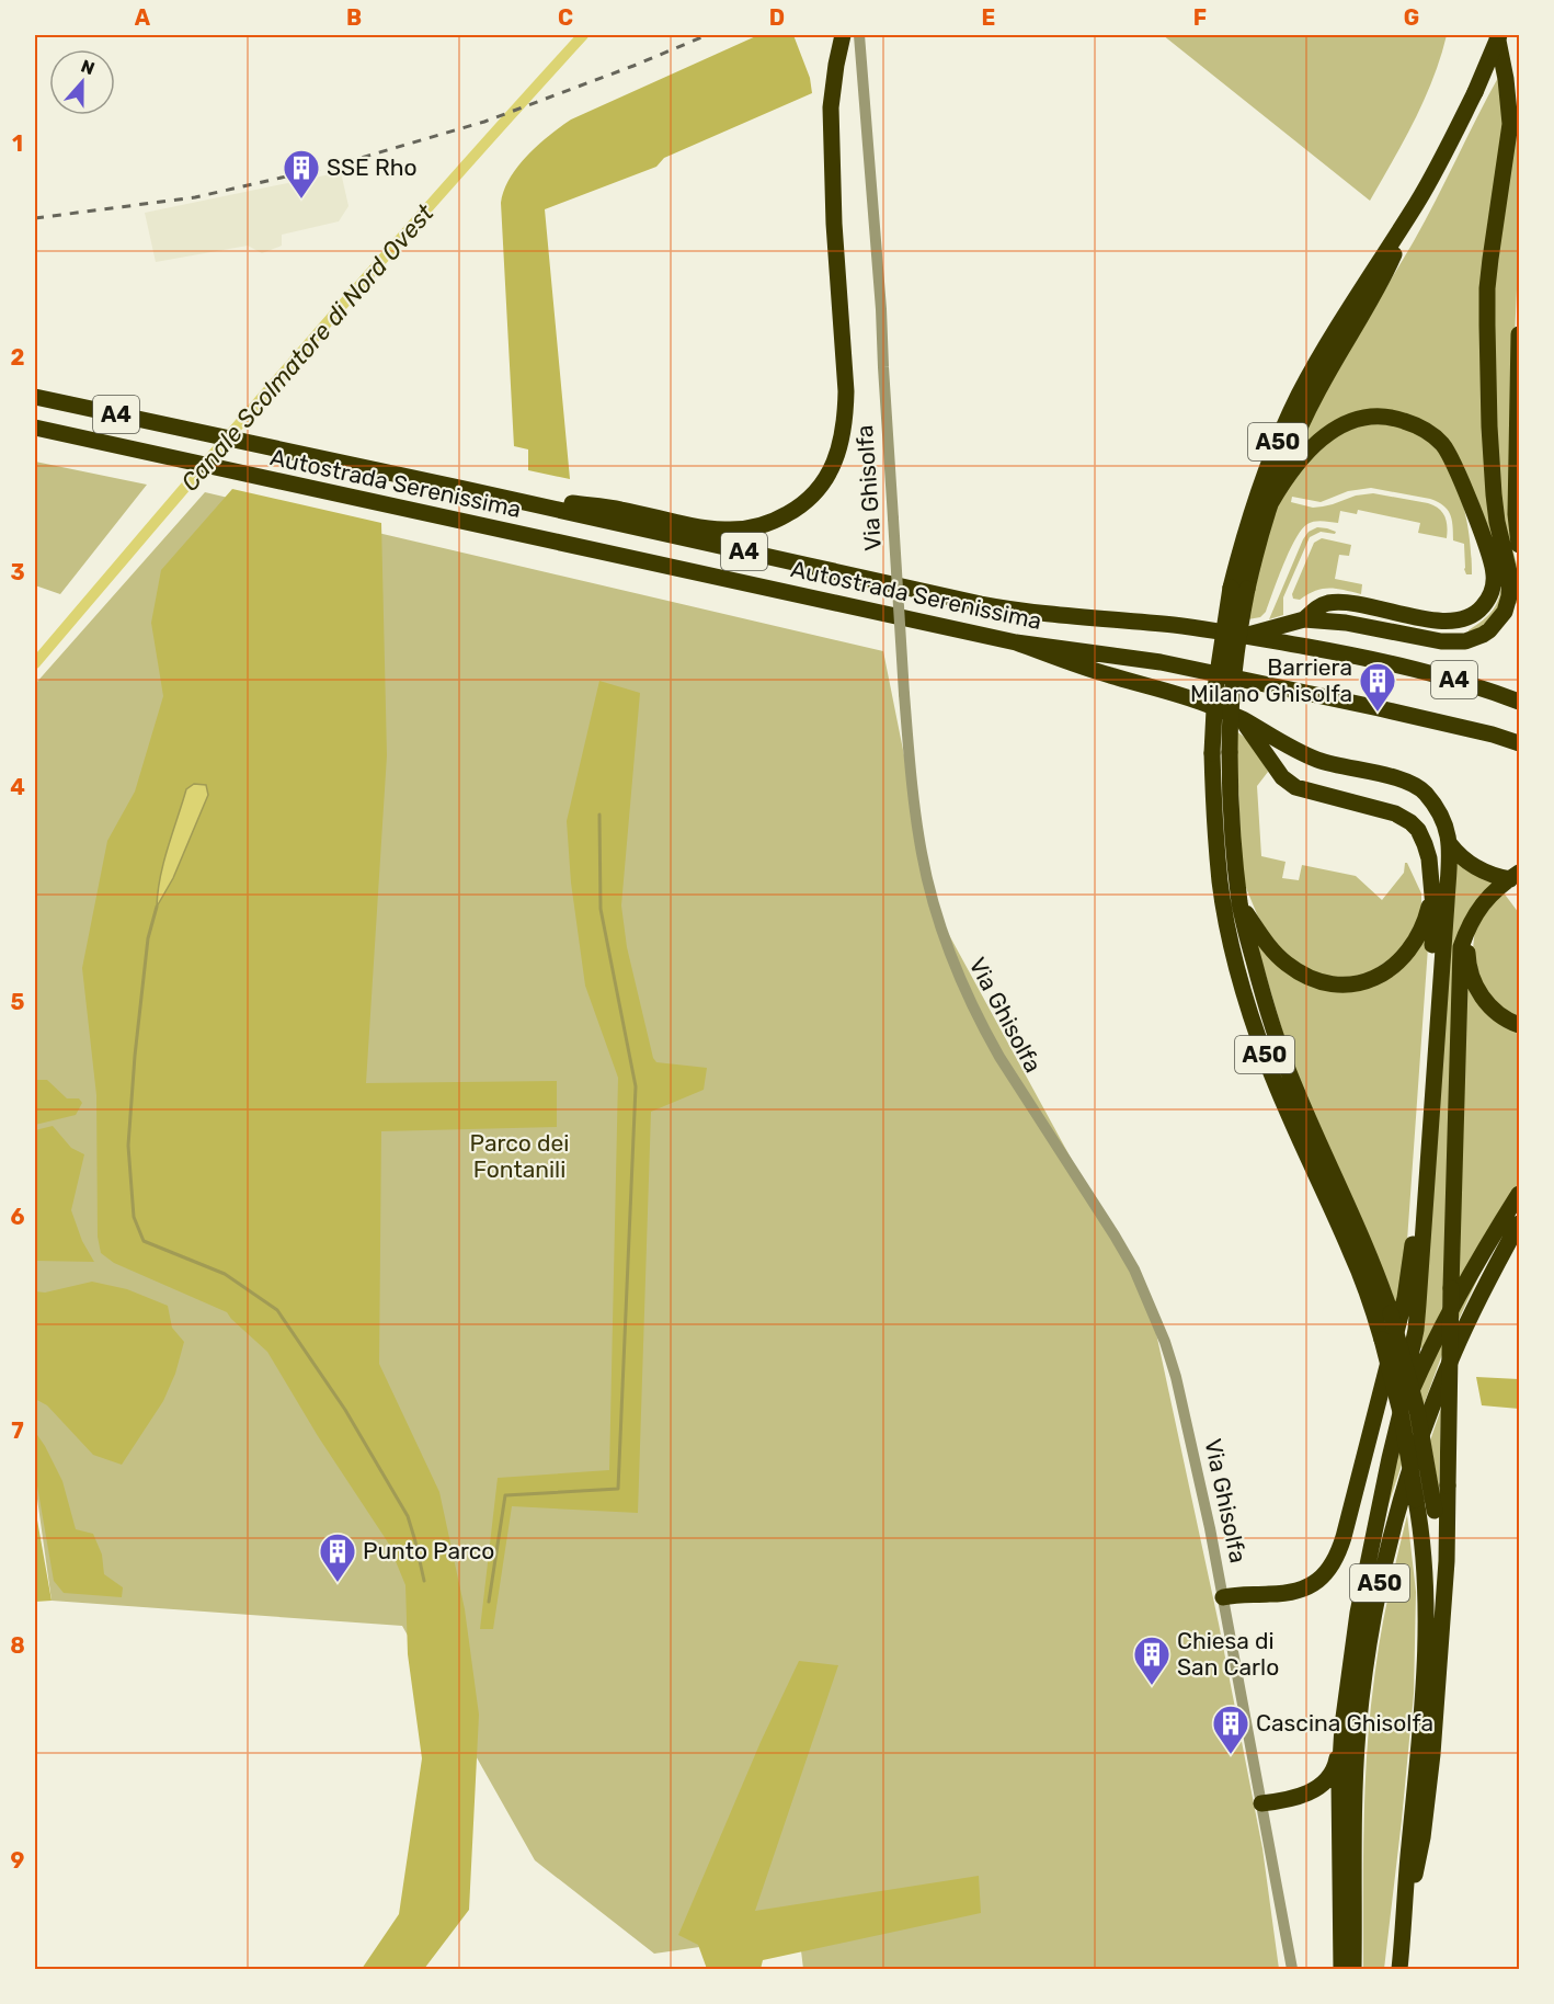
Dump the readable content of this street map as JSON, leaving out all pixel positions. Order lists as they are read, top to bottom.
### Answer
{
  "streets": {
    "highway": ["A4", "A50", "Autostrada Serenissima"],
    "street": ["Via Ghisolfa"]
  },
  "water": ["Canale Scolmatore di Nord Ovest"],
  "parks": ["Parco dei Fontanili"],
  "places": {
    "building": [
      "SSE Rho",
      "Barriera Milano Ghisolfa",
      "Punto Parco",
      "Chiesa di San Carlo",
      "Cascina Ghisolfa"
    ]
  },
  "north": "top",
  "grid": {
    "columns": [
      "A",
      "B",
      "C",
      "D",
      "E",
      "F",
      "G"
    ],
    "rows": [
      "1",
      "2",
      "3",
      "4",
      "5",
      "6",
      "7",
      "8",
      "9"
    ]
  }
}
